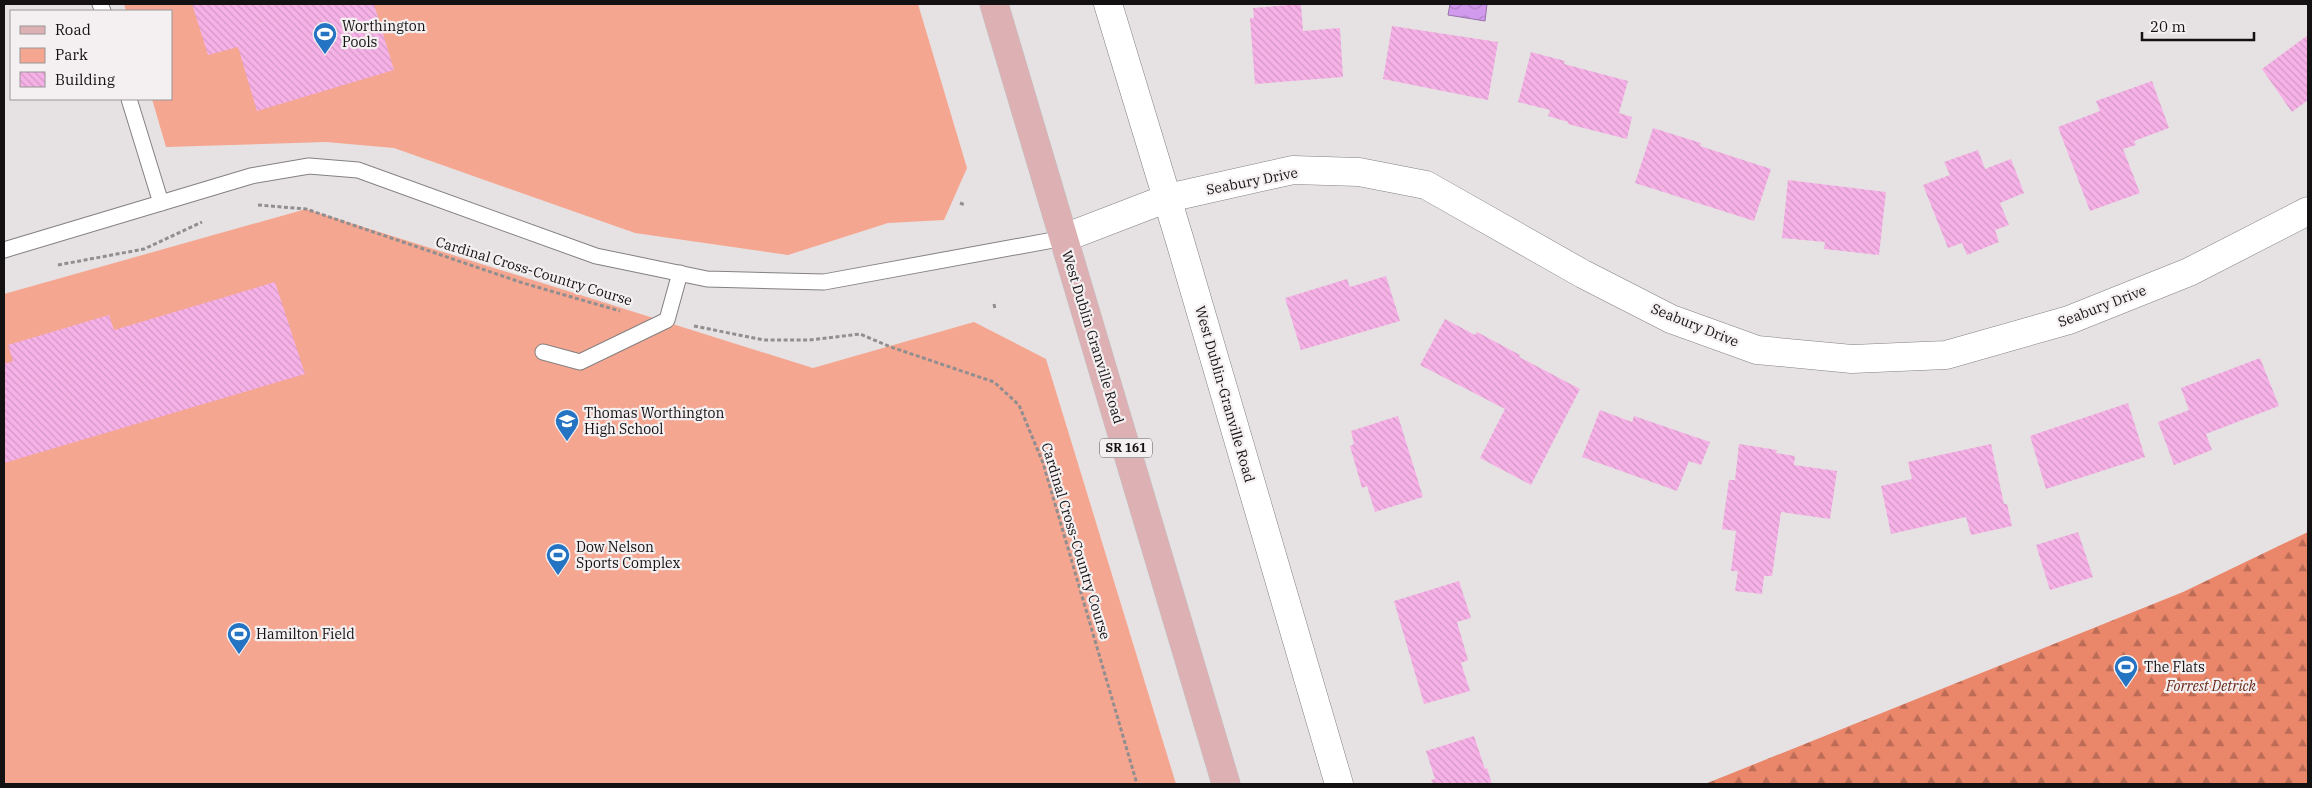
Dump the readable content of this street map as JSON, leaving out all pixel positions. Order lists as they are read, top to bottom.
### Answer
{
  "streets": {
    "main road": ["West Dublin Granville Road", "SR 161"],
    "street": ["Seabury Drive", "West Dublin-Granville Road"],
    "path": ["Cardinal Cross-Country Course"]
  },
  "crossings": [
    ["Seabury Drive", "West Dublin Granville Road"],
    ["Seabury Drive", "West Dublin-Granville Road"]
  ],
  "parks": ["Forrest Detrick"],
  "places": {
    "sports": [
      "Worthington Pools",
      "Dow Nelson Sports Complex",
      "Hamilton Field",
      "The Flats"
    ],
    "school or university": ["Thomas Worthington High School"]
  },
  "legend": ["Road", "Park", "Building"],
  "scale_bar": "20 m"
}
